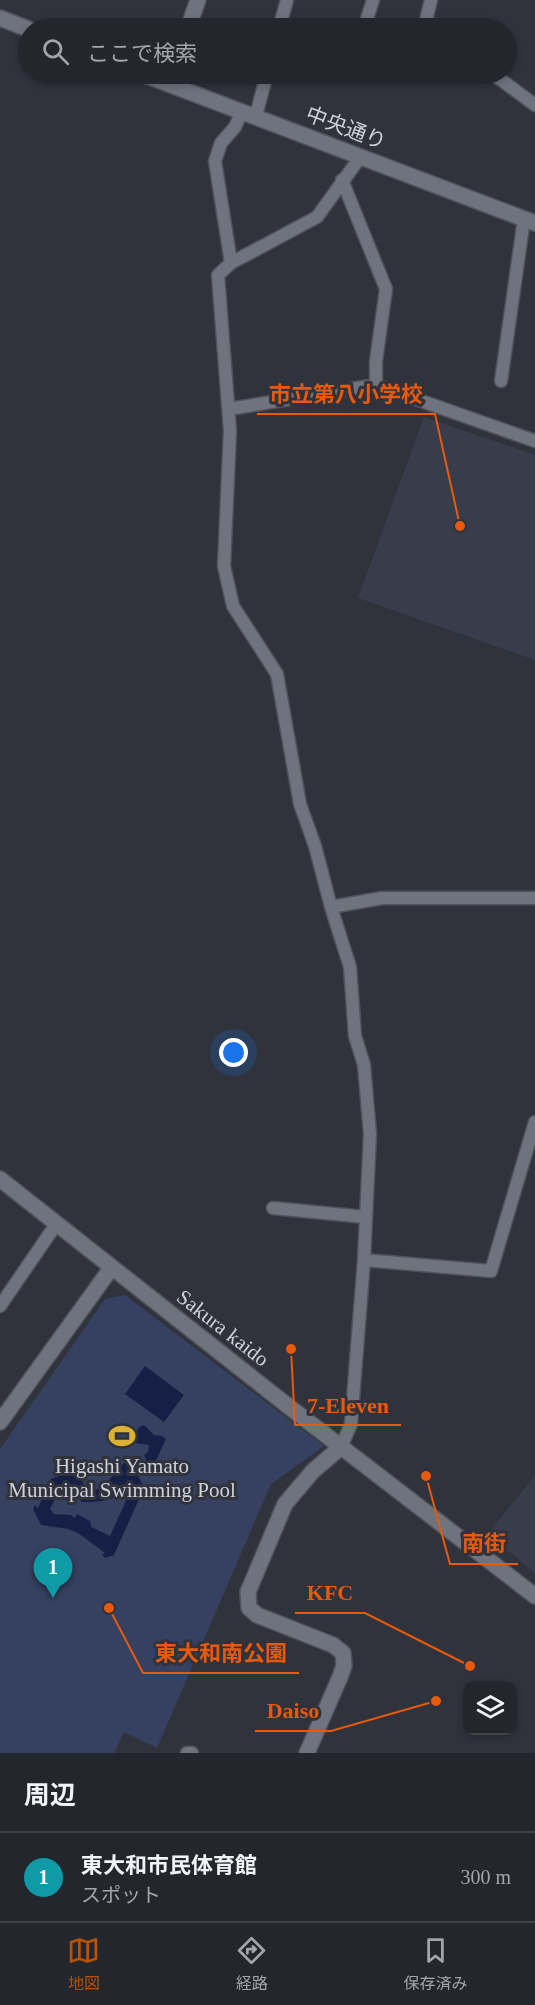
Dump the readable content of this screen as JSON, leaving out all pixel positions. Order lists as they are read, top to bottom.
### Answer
{
  "streets": {
    "street": ["中央通り", "Sakura kaido"]
  },
  "places": {
    "other": [
      "市立第八小学校",
      "7-Eleven",
      "南街",
      "東大和南公園",
      "KFC",
      "Daiso"
    ],
    "sports": ["Higashi Yamato Municipal Swimming Pool"]
  },
  "page": {
    "search": "ここで検索",
    "pins": "1",
    "heading": "周辺",
    "list": [
      {
        "mark": "1",
        "name": "東大和市民体育館",
        "note": "スポット",
        "value": "300 m"
      }
    ],
    "nav": ["地図", "経路", "保存済み"]
  }
}
